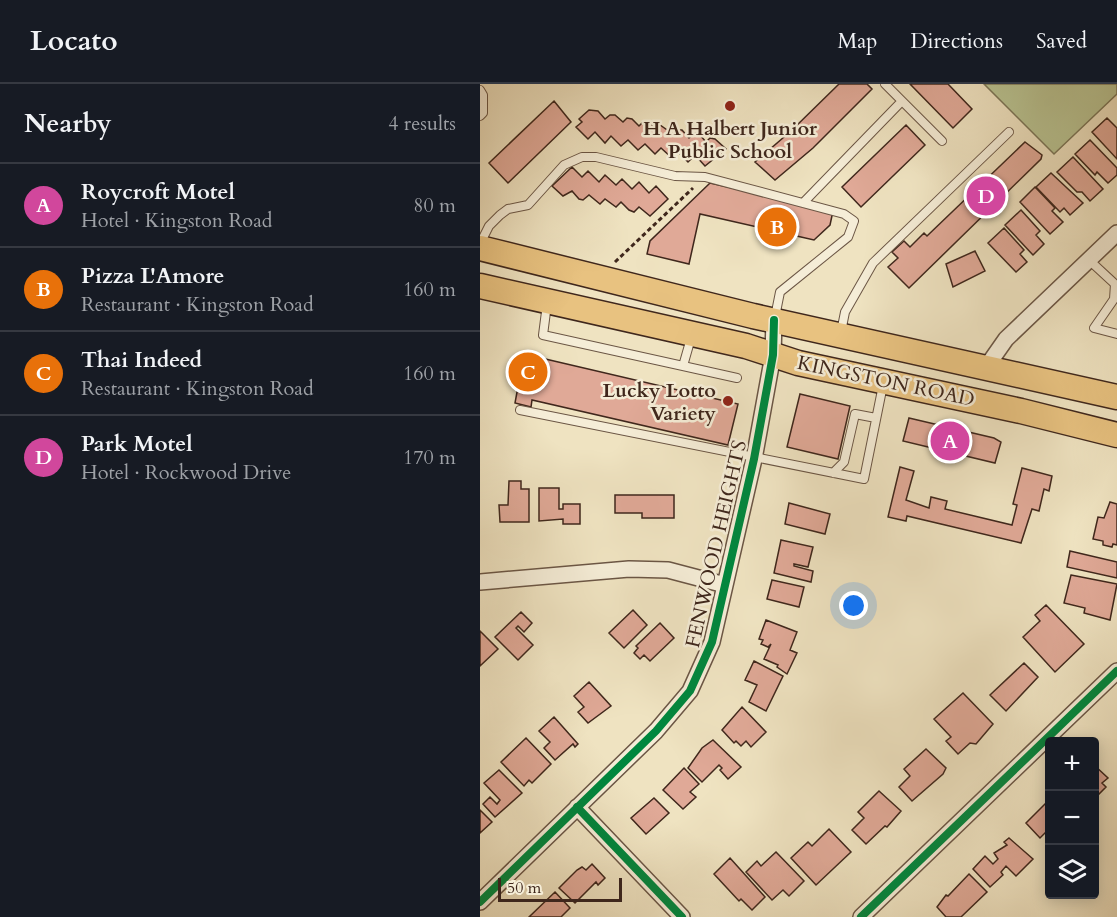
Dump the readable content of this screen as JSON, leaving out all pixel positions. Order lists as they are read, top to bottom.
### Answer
{
  "streets": {
    "main road": ["KINGSTON ROAD"],
    "street": ["FENWOOD HEIGHTS"]
  },
  "crossings": [
    ["KINGSTON ROAD", "FENWOOD HEIGHTS"]
  ],
  "places": ["H A Halbert Junior Public School", "Lucky Lotto Variety"],
  "scale_bar": "50 m",
  "page": {
    "header": "Locato",
    "nav": ["Map", "Directions", "Saved"],
    "heading": ["Nearby", "4 results"],
    "list": [
      {
        "mark": "A",
        "name": "Roycroft Motel",
        "note": "Hotel · Kingston Road",
        "value": "80 m"
      },
      {
        "mark": "B",
        "name": "Pizza L'Amore",
        "note": "Restaurant · Kingston Road",
        "value": "160 m"
      },
      {
        "mark": "C",
        "name": "Thai Indeed",
        "note": "Restaurant · Kingston Road",
        "value": "160 m"
      },
      {
        "mark": "D",
        "name": "Park Motel",
        "note": "Hotel · Rockwood Drive",
        "value": "170 m"
      }
    ],
    "pins": [
      "D",
      "B",
      "C",
      "A"
    ],
    "map_buttons": ["+", "−"],
    "scale": "50 m"
  }
}
